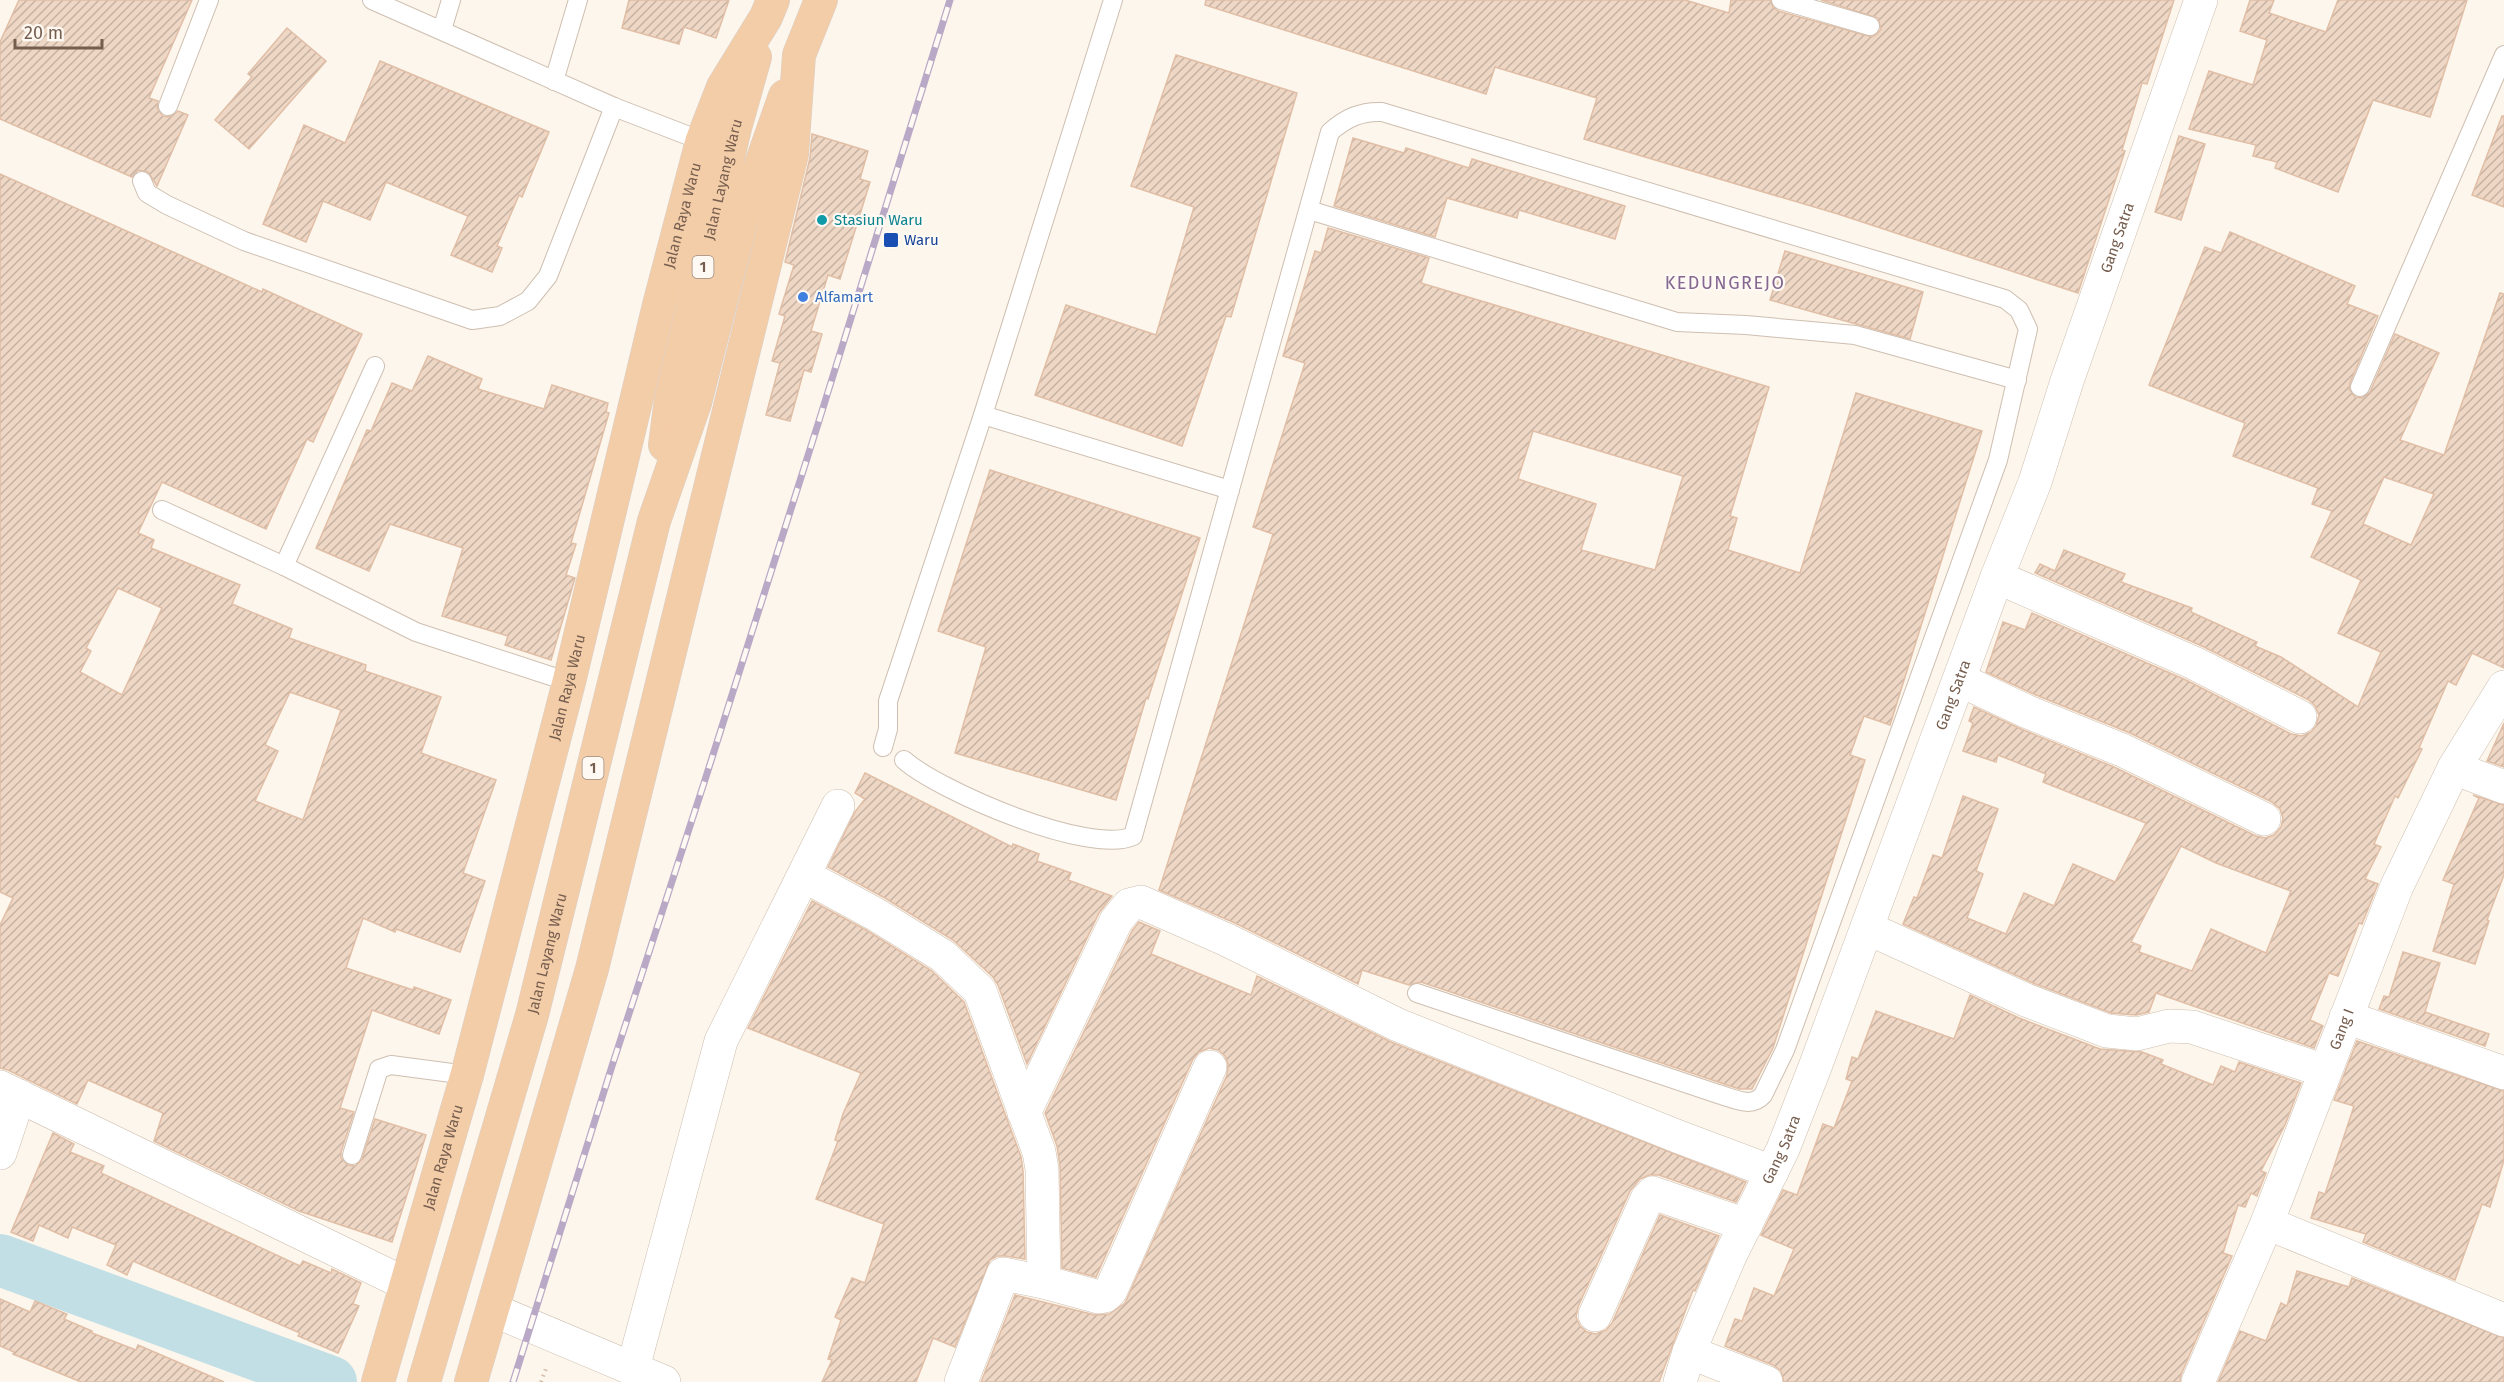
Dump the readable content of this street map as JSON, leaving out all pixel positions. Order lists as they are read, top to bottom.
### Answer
{
  "streets": {
    "highway": ["Jalan Layang Waru", "Jalan Raya Waru", "1"],
    "street": ["Gang Satra", "Gang I"]
  },
  "crossings": [
    ["Jalan Layang Waru", "Jalan Raya Waru"],
    ["Jalan Layang Waru", "1"]
  ],
  "districts": ["KEDUNGREJO"],
  "places": {
    "other": ["Stasiun Waru", "Alfamart"],
    "transit": ["Waru"]
  },
  "scale_bar": "20 m"
}
